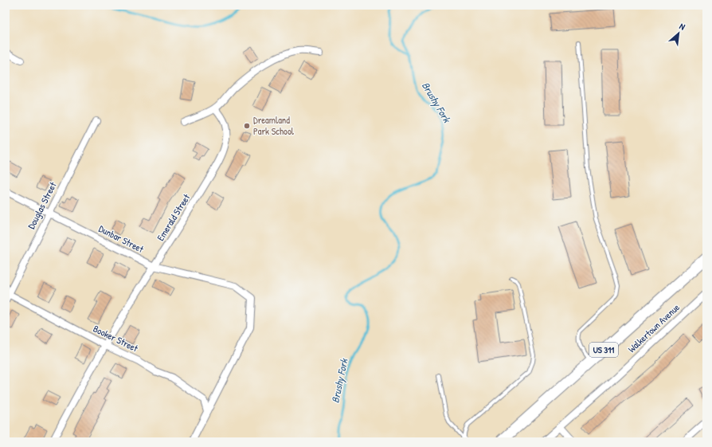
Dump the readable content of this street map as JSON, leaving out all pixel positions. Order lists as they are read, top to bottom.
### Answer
{
  "streets": {
    "main road": ["US 311"],
    "street": [
      "Douglas Street",
      "Emerald Street",
      "Dunbar Street",
      "Walkertown Avenue",
      "Booker Street"
    ]
  },
  "crossings": [
    ["Douglas Street", "Dunbar Street"],
    ["Douglas Street", "Booker Street"],
    ["Emerald Street", "Dunbar Street"],
    ["Emerald Street", "Booker Street"],
    ["Dunbar Street", "Booker Street"]
  ],
  "water": ["Brushy Fork"],
  "places": ["Dreamland Park School"],
  "north": "top right"
}
